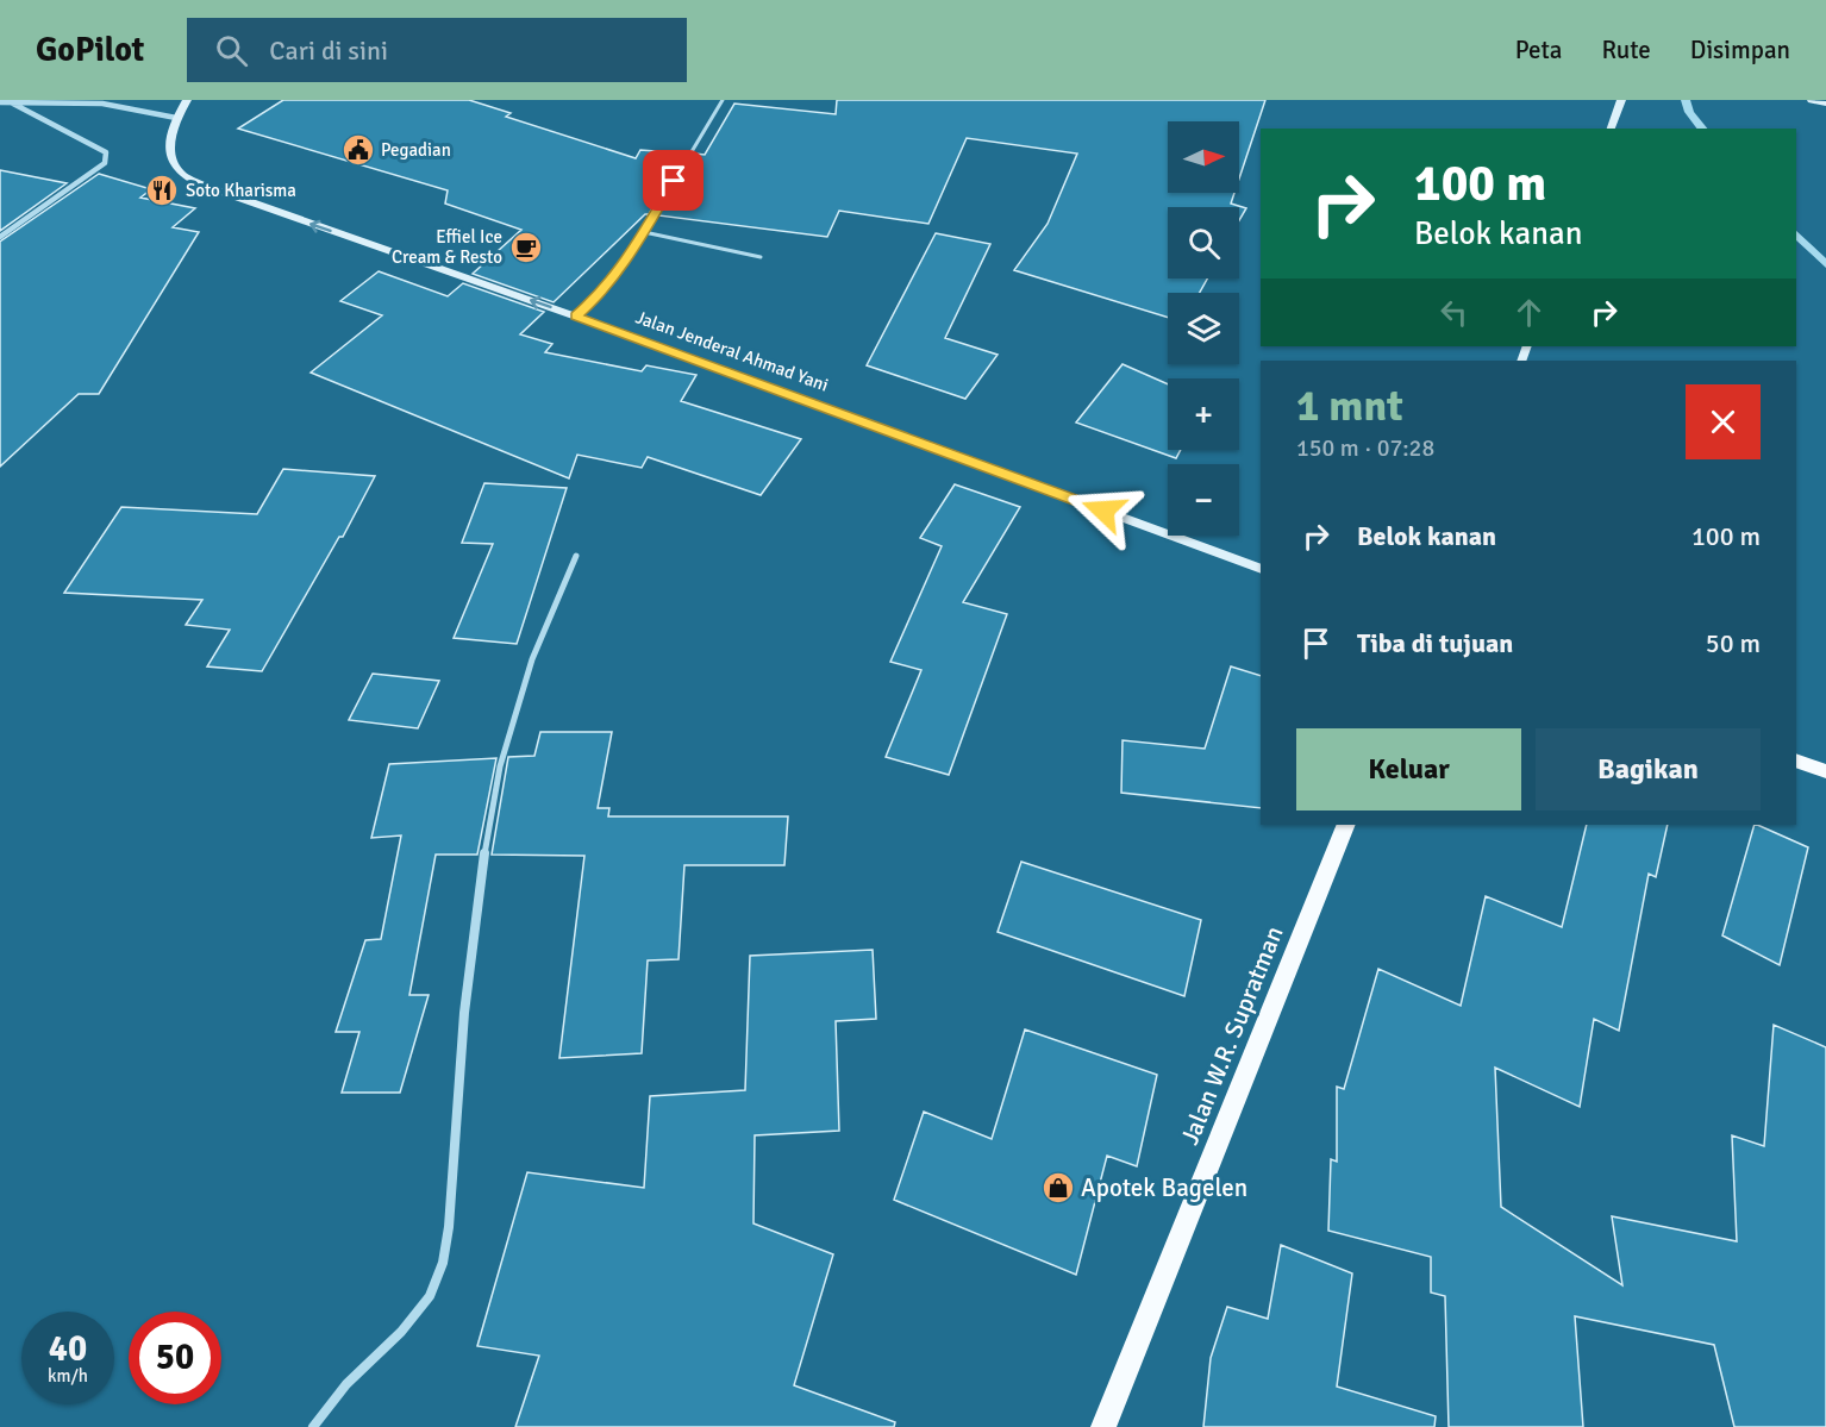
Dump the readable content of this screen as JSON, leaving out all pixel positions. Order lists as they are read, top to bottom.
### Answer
{
  "streets": {
    "main road": ["Jalan Jenderal Ahmad Yani", "Jalan W.R. Supratman"]
  },
  "one_way": ["Jalan Jenderal Ahmad Yani"],
  "places": {
    "public building": ["Pegadian"],
    "restaurant": ["Soto Kharisma"],
    "cafe": ["Effiel Ice Cream & Resto"],
    "shop": ["Apotek Bagelen"]
  },
  "north": "right",
  "page": {
    "header": "GoPilot",
    "search": "Cari di sini",
    "nav": ["Peta", "Rute", "Disimpan"],
    "map_buttons": ["+", "−"],
    "turn": ["100 m", "Belok kanan"],
    "heading": ["1 mnt", "150 m · 07:28"],
    "list": [
      {
        "name": "Belok kanan",
        "value": "100 m"
      },
      {
        "name": "Tiba di tujuan",
        "value": "50 m"
      }
    ],
    "buttons": ["Keluar", "Bagikan"],
    "speed": "40 km/h",
    "limit": "50"
  }
}
